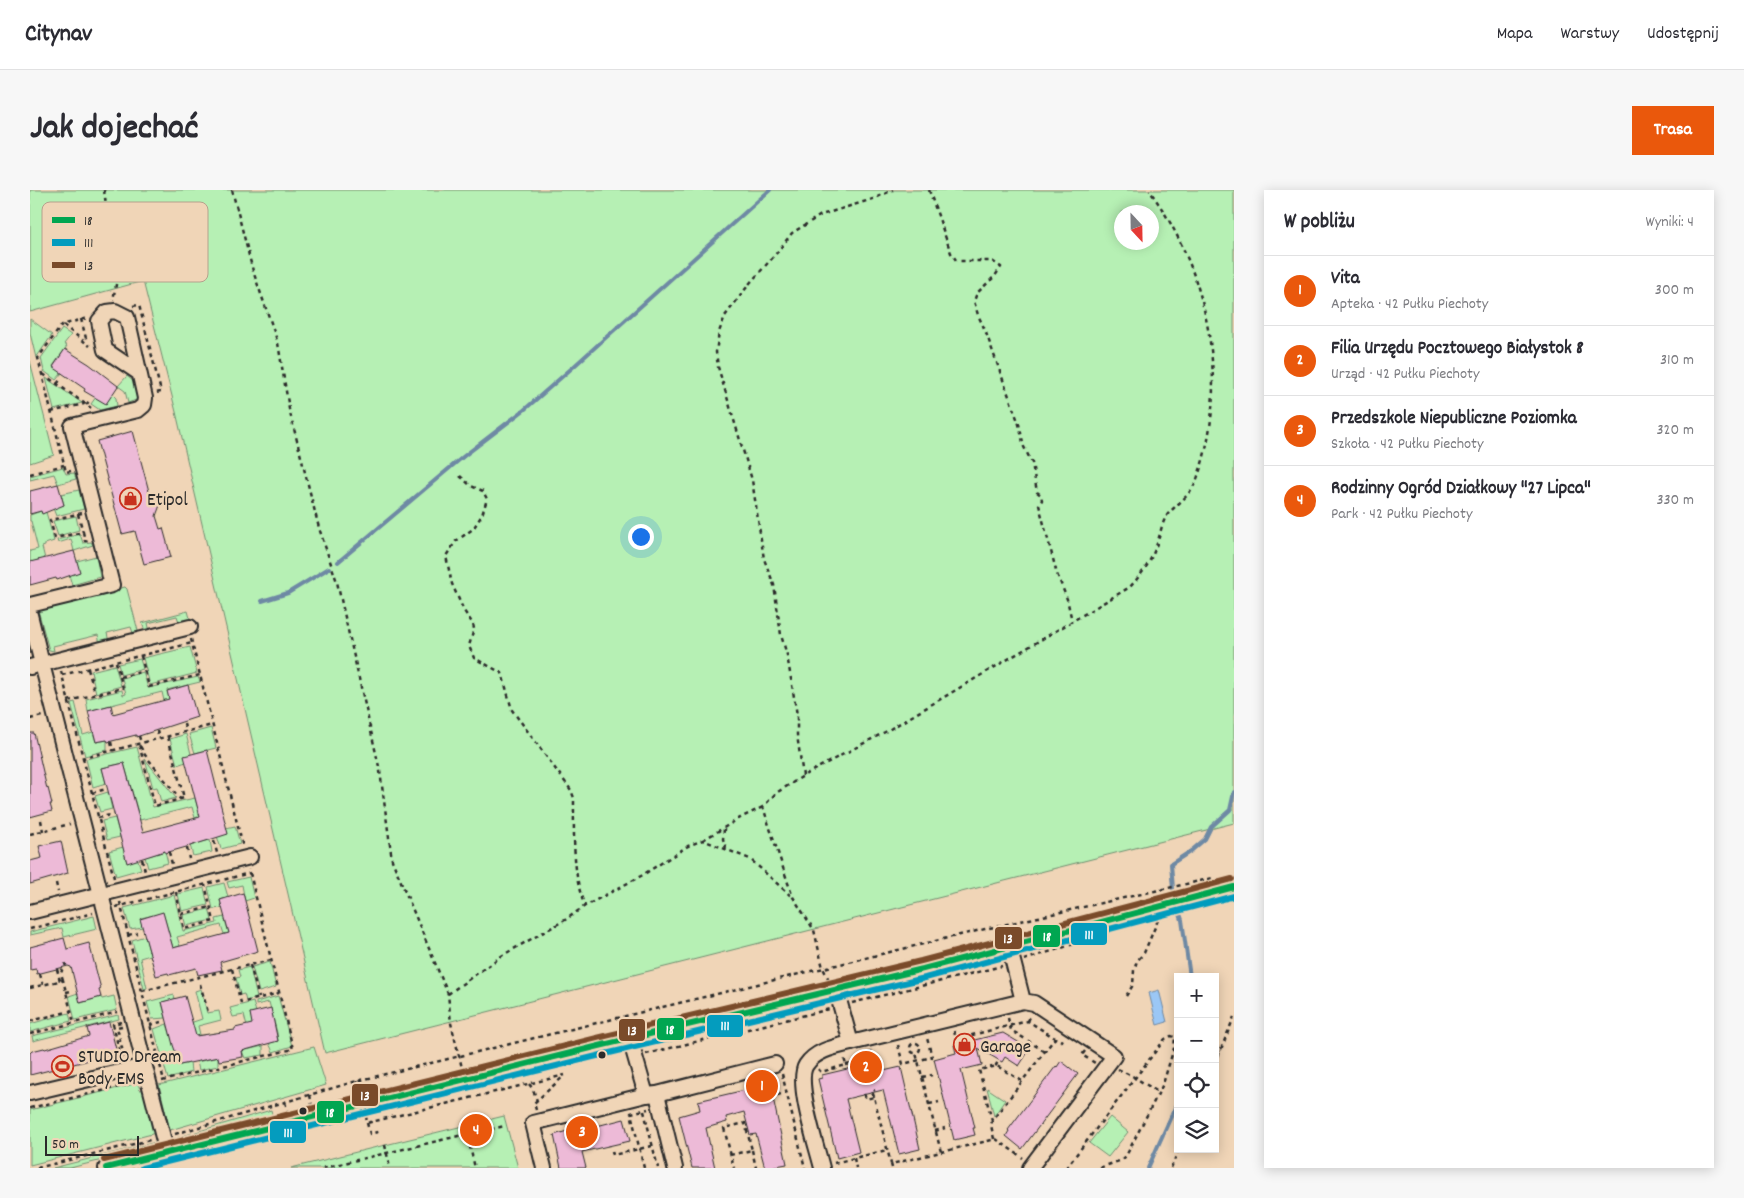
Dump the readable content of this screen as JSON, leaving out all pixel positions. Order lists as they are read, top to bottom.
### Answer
{
  "places": {
    "shop": ["Etipol", "Garage"],
    "sports": ["STUDIO Dream Body EMS"]
  },
  "lines": ["transit line 13", "transit line 18", "transit line 111"],
  "legend": ["18", "111", "13"],
  "scale_bar": "50 m",
  "north": "bottom",
  "page": {
    "header": "Citynav",
    "nav": ["Mapa", "Warstwy", "Udostępnij"],
    "title": "Jak dojechać",
    "buttons": "Trasa",
    "heading": ["W pobliżu", "Wyniki: 4"],
    "list": [
      {
        "mark": "1",
        "name": "Vita",
        "note": "Apteka · 42 Pułku Piechoty",
        "value": "300 m"
      },
      {
        "mark": "2",
        "name": "Filia Urzędu Pocztowego Białystok 8",
        "note": "Urząd · 42 Pułku Piechoty",
        "value": "310 m"
      },
      {
        "mark": "3",
        "name": "Przedszkole Niepubliczne Poziomka",
        "note": "Szkoła · 42 Pułku Piechoty",
        "value": "320 m"
      },
      {
        "mark": "4",
        "name": "Rodzinny Ogród Działkowy \"27 Lipca\"",
        "note": "Park · 42 Pułku Piechoty",
        "value": "330 m"
      }
    ],
    "map_buttons": ["+", "−"],
    "pins": [
      "2",
      "1",
      "4",
      "3"
    ],
    "scale": "50 m"
  }
}
